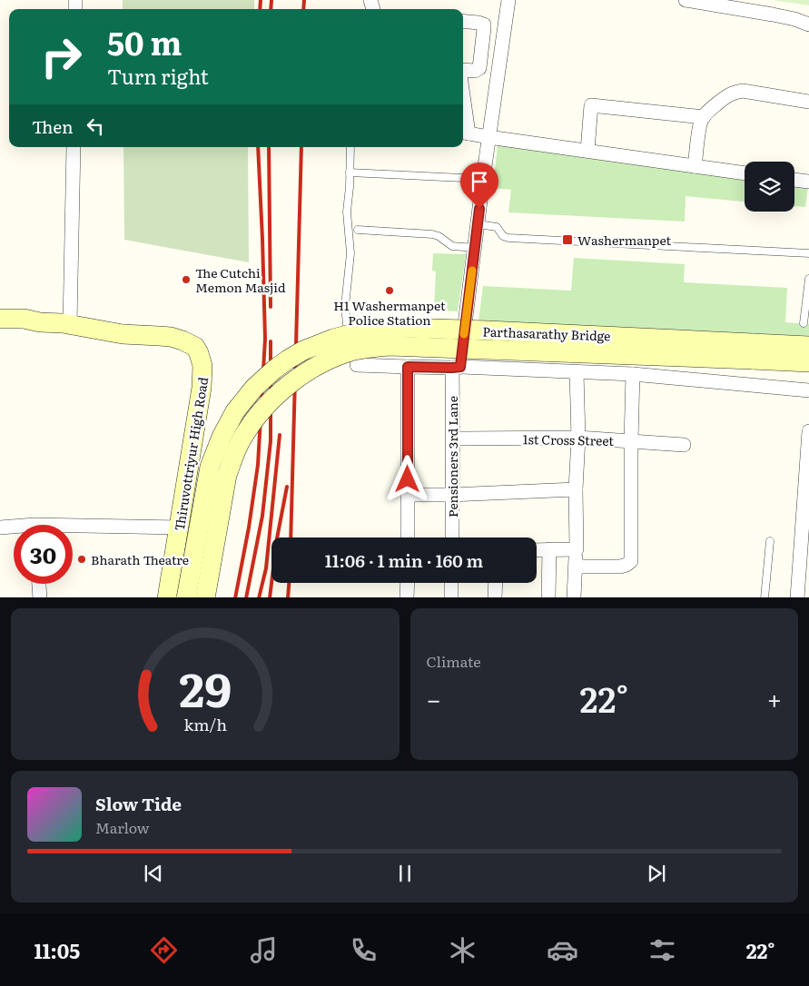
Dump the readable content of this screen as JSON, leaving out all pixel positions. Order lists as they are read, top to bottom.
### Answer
{
  "streets": {
    "main road": ["Parthasarathy Bridge", "Thiruvottriyur High Road"],
    "street": ["1st Cross Street", "Pensioners 3rd Lane"]
  },
  "crossings": [
    ["1st Cross Street", "Pensioners 3rd Lane"]
  ],
  "places": {
    "transit": ["Washermanpet"],
    "other": ["The Cutchi Memon Masjid", "H1 Washermanpet Police Station", "Bharath Theatre"]
  },
  "page": {
    "turn": ["50 m", "Turn right"],
    "then": "Then",
    "limit": "30",
    "trip": "11:06 · 1 min · 160 m",
    "tile": "Climate",
    "heat": ["−", "22°", "+"],
    "song": ["Slow Tide", "Marlow"],
    "tabs": ["11:05", "22°"],
    "gauge": ["29", "km/h"]
  }
}
